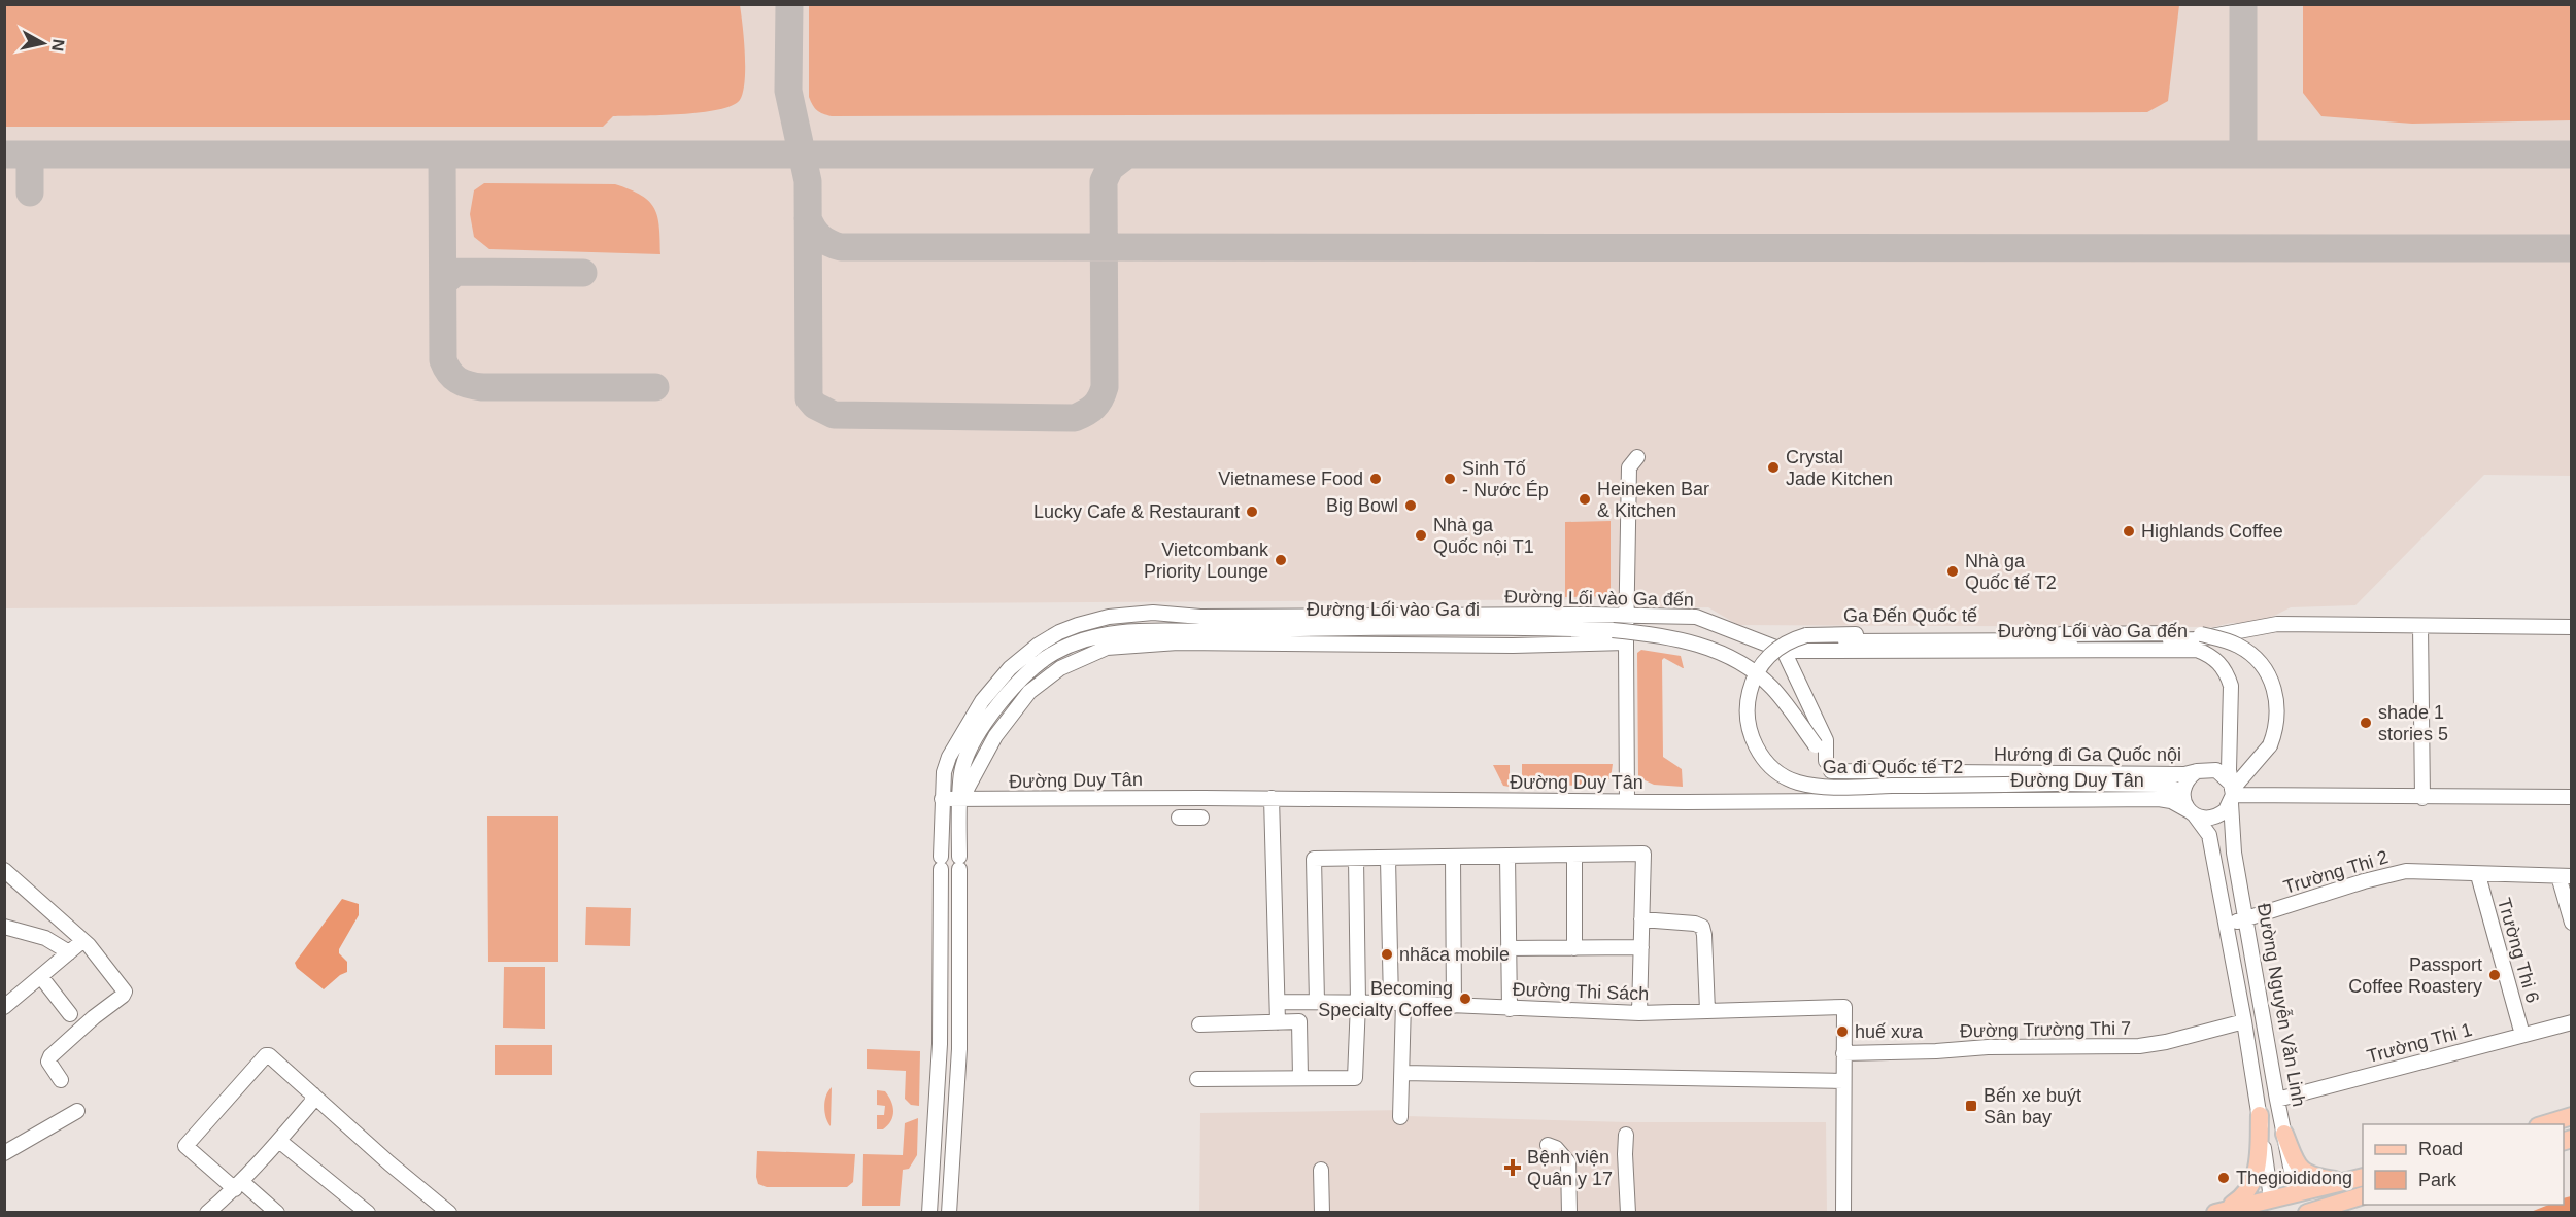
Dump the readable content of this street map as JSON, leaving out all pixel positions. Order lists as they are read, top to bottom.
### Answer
{
  "streets": {
    "main road": ["Đường Nguyễn Văn Linh"],
    "street": [
      "Đường Lối vào Ga đến",
      "Đường Lối vào Ga đi",
      "Ga Đến Quốc tế",
      "Hướng đi Ga Quốc nội",
      "Ga đi Quốc tế T2",
      "Đường Duy Tân",
      "Trường Thi 2",
      "Trường Thi 6",
      "Đường Thi Sách",
      "Đường Trường Thi 7",
      "Trường Thi 1"
    ]
  },
  "crossings": [
    ["Đường Lối vào Ga đến", "Ga Đến Quốc tế"],
    ["Đường Lối vào Ga đến", "Hướng đi Ga Quốc nội"],
    ["Đường Lối vào Ga đến", "Ga đi Quốc tế T2"],
    ["Đường Lối vào Ga đến", "Đường Duy Tân"],
    ["Đường Lối vào Ga đến", "Đường Nguyễn Văn Linh"],
    ["Đường Lối vào Ga đi", "Hướng đi Ga Quốc nội"],
    ["Đường Lối vào Ga đi", "Đường Duy Tân"],
    ["Ga Đến Quốc tế", "Hướng đi Ga Quốc nội"],
    ["Ga Đến Quốc tế", "Ga đi Quốc tế T2"],
    ["Ga Đến Quốc tế", "Đường Duy Tân"],
    ["Ga Đến Quốc tế", "Đường Nguyễn Văn Linh"],
    ["Hướng đi Ga Quốc nội", "Ga đi Quốc tế T2"],
    ["Hướng đi Ga Quốc nội", "Đường Duy Tân"],
    ["Hướng đi Ga Quốc nội", "Đường Nguyễn Văn Linh"],
    ["Ga đi Quốc tế T2", "Đường Duy Tân"],
    ["Ga đi Quốc tế T2", "Đường Nguyễn Văn Linh"],
    ["Đường Duy Tân", "Đường Nguyễn Văn Linh"],
    ["Trường Thi 2", "Trường Thi 6"],
    ["Trường Thi 2", "Đường Nguyễn Văn Linh"],
    ["Trường Thi 6", "Trường Thi 1"],
    ["Đường Thi Sách", "Đường Trường Thi 7"],
    ["Đường Nguyễn Văn Linh", "Trường Thi 1"]
  ],
  "places": {
    "other": [
      "Crystal Jade Kitchen",
      "Vietnamese Food",
      "Sinh Tố - Nước Ép",
      "Heineken Bar & Kitchen",
      "Big Bowl",
      "Lucky Cafe & Restaurant",
      "Highlands Coffee",
      "Nhà ga Quốc nội T1",
      "Vietcombank Priority Lounge",
      "Nhà ga Quốc tế T2",
      "shade 1 stories 5",
      "nhãca mobile",
      "Passport Coffee Roastery",
      "Becoming Specialty Coffee",
      "huế xưa",
      "Thegioididong"
    ],
    "transit": ["Bến xe buýt Sân bay"],
    "health": ["Bệnh viện Quân y 17"]
  },
  "legend": ["Road", "Park"],
  "north": "right"
}
